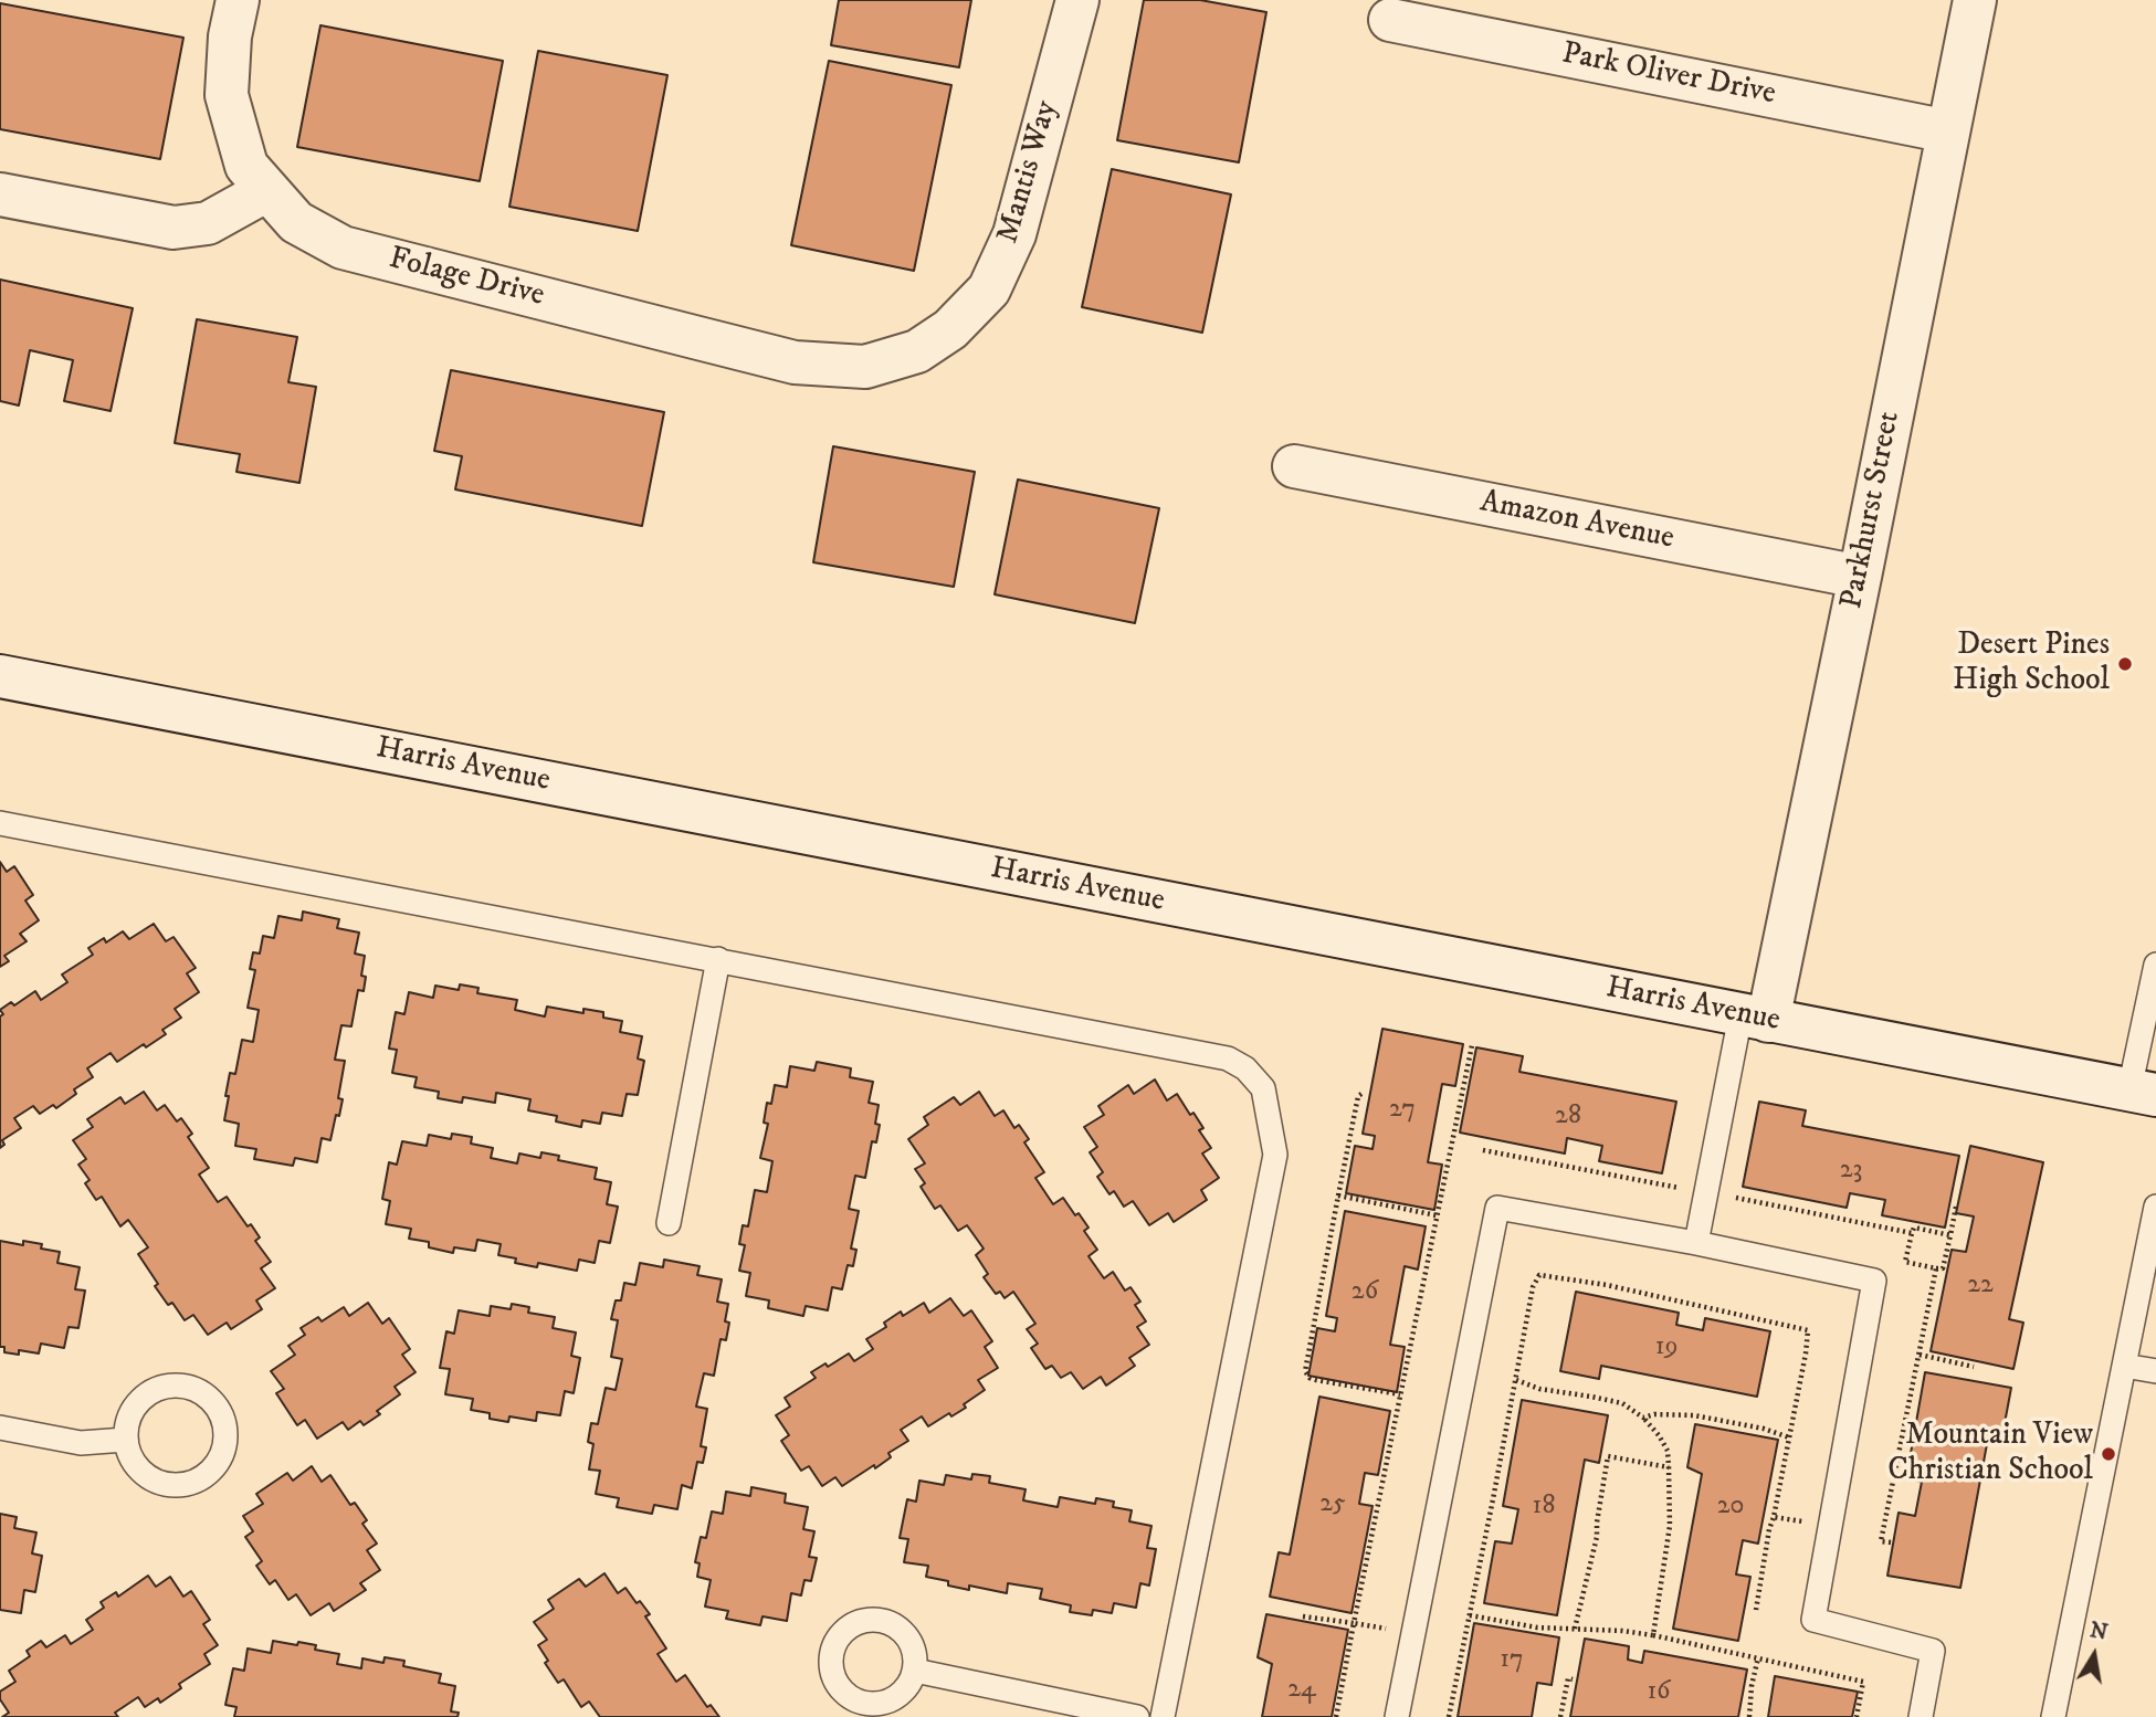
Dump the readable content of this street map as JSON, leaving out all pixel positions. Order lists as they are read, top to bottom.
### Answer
{
  "streets": {
    "street": [
      "Park Oliver Drive",
      "Mantis Way",
      "Folage Drive",
      "Parkhurst Street",
      "Amazon Avenue",
      "Harris Avenue"
    ]
  },
  "crossings": [
    ["Park Oliver Drive", "Parkhurst Street"],
    ["Mantis Way", "Folage Drive"],
    ["Parkhurst Street", "Amazon Avenue"],
    ["Parkhurst Street", "Harris Avenue"]
  ],
  "places": ["Desert Pines High School", "Mountain View Christian School"],
  "house_numbers": [
    "27",
    "28",
    "23",
    "22",
    "26",
    "19",
    "25",
    "18",
    "20",
    "17",
    "24",
    "16"
  ],
  "north": "top"
}
